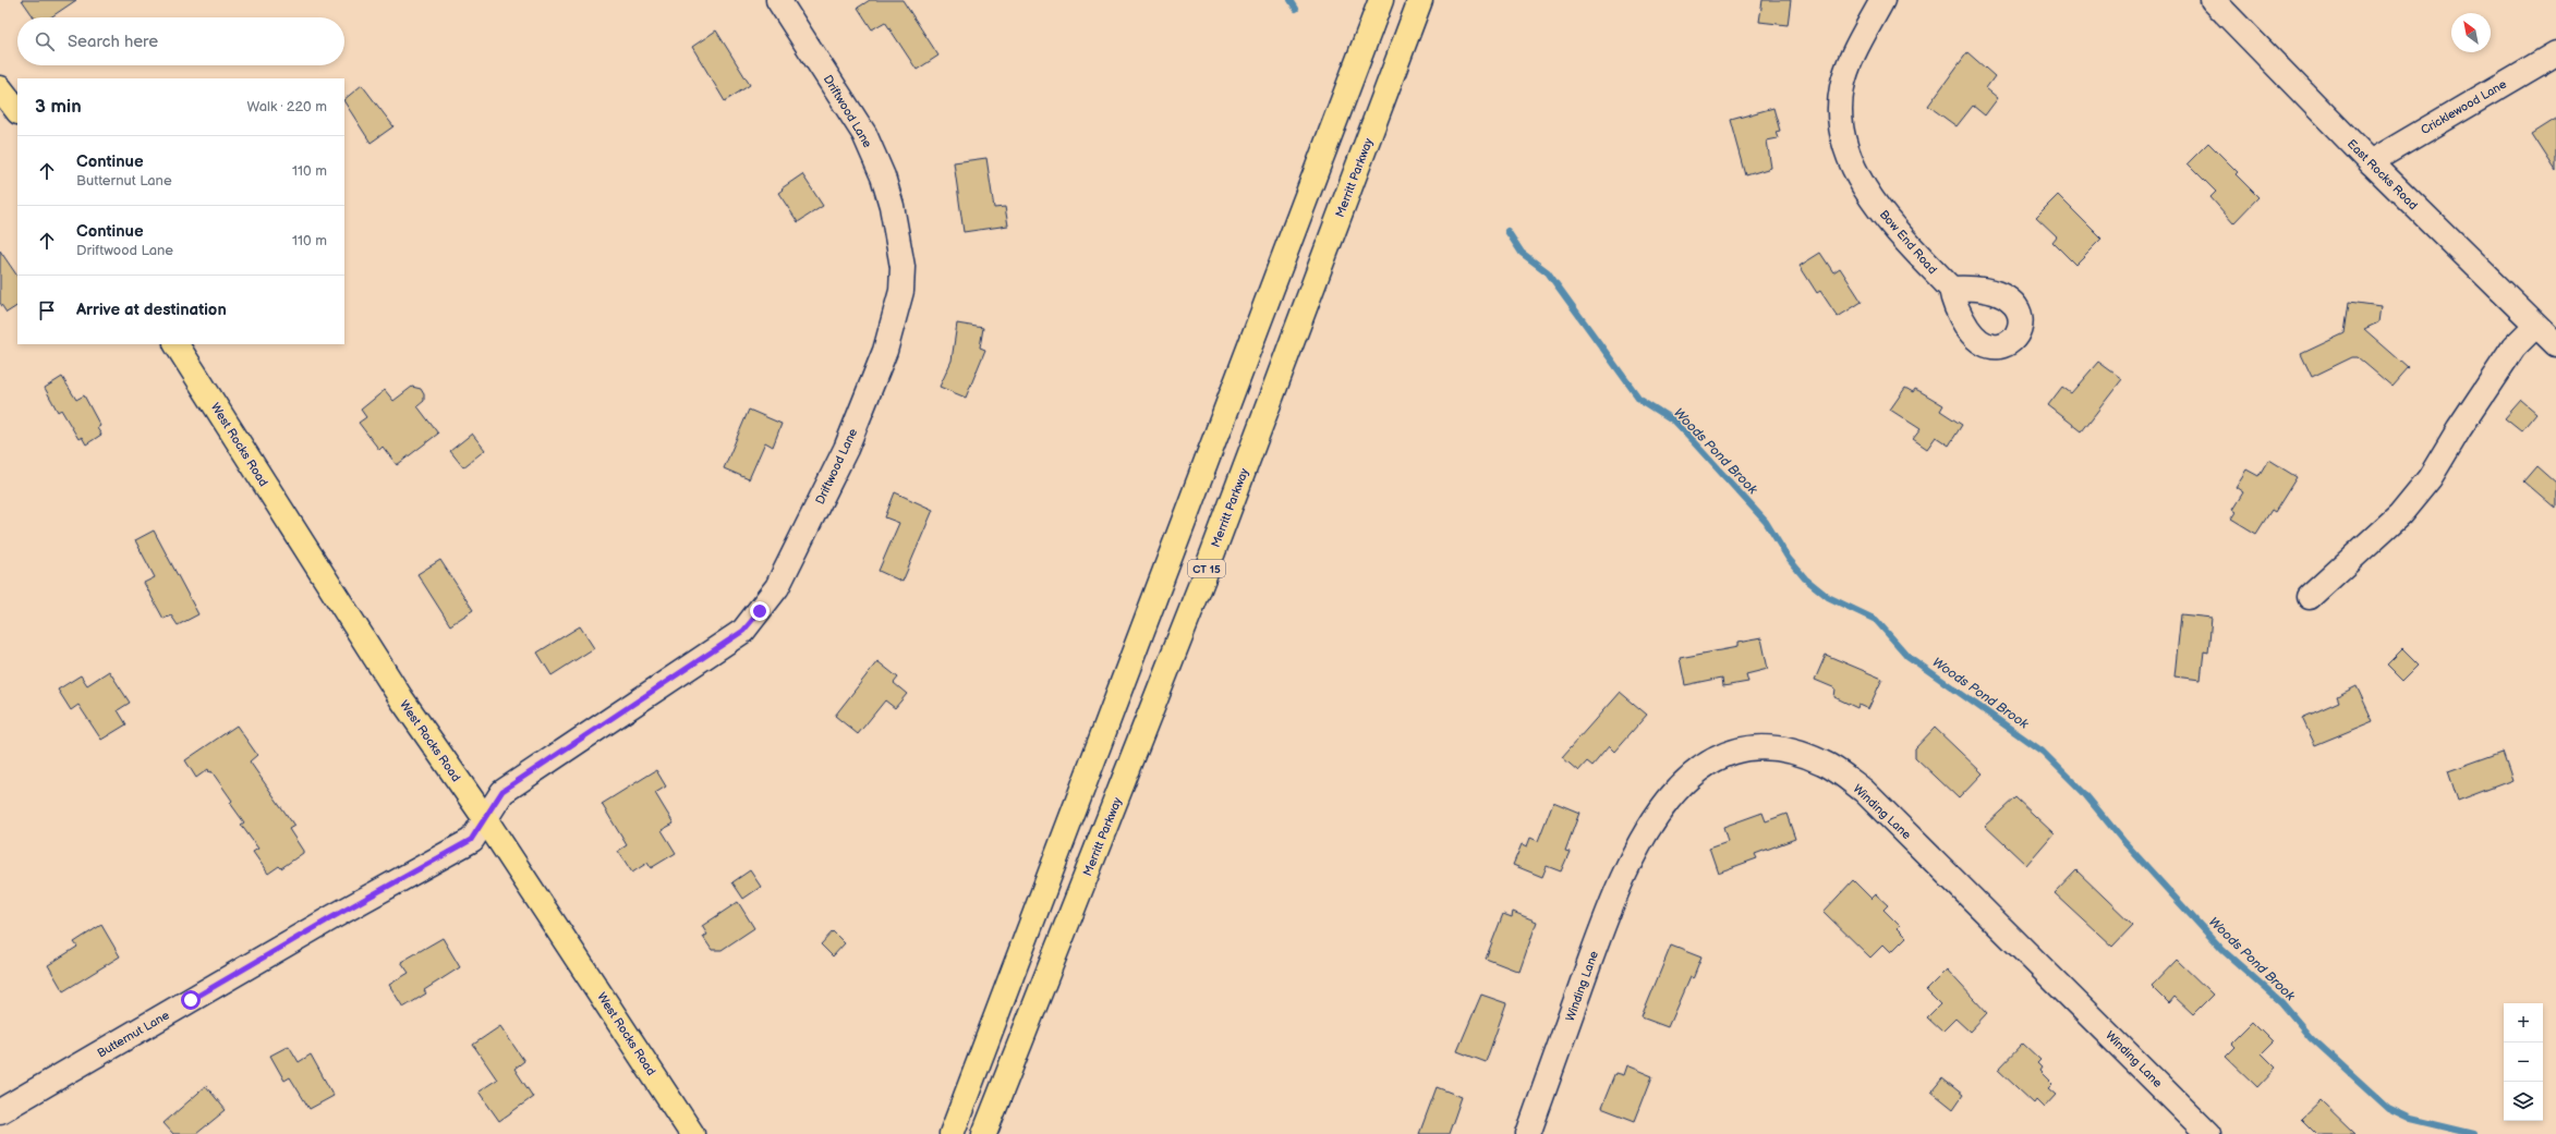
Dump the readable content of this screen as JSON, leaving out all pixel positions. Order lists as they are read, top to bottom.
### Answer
{
  "streets": {
    "main road": ["Merritt Parkway", "West Rocks Road", "CT 15"],
    "street": [
      "Cricklewood Lane",
      "Driftwood Lane",
      "East Rocks Road",
      "Bow End Road",
      "Winding Lane",
      "Butternut Lane"
    ]
  },
  "crossings": [
    ["Cricklewood Lane", "East Rocks Road"],
    ["Driftwood Lane", "West Rocks Road"],
    ["Driftwood Lane", "Butternut Lane"],
    ["West Rocks Road", "Butternut Lane"]
  ],
  "water": ["Woods Pond Brook"],
  "north": "top left",
  "page": {
    "search": "Search here",
    "heading": ["3 min", "Walk · 220 m"],
    "list": [
      ["Continue", "Butternut Lane", "110 m"],
      ["Continue", "Driftwood Lane", "110 m"],
      "Arrive at destination"
    ],
    "map_buttons": ["+", "−"]
  }
}
